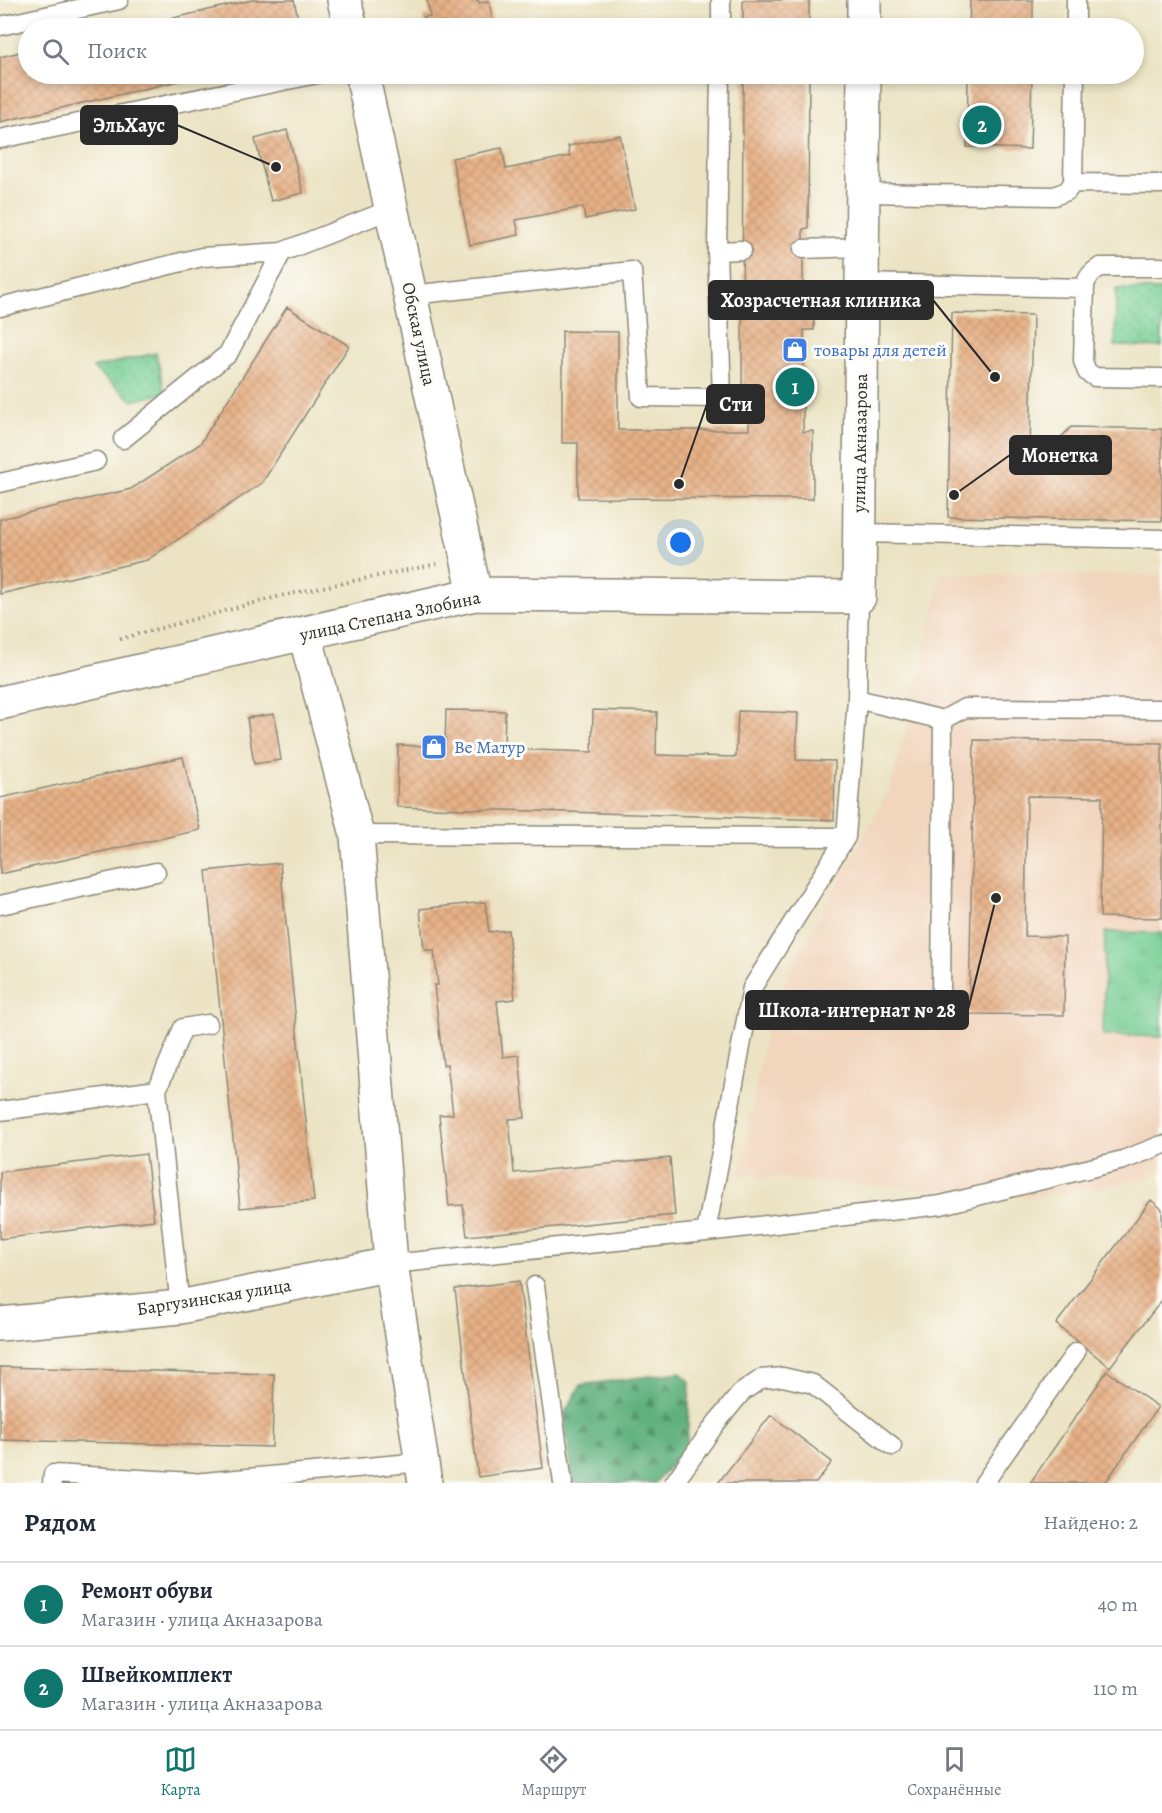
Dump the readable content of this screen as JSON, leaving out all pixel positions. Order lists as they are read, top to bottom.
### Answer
{
  "streets": {
    "street": [
      "Обская улица",
      "улица Акназарова",
      "улица Степана Злобина",
      "Баргузинская улица"
    ]
  },
  "crossings": [
    ["Обская улица", "улица Степана Злобина"],
    ["улица Акназарова", "улица Степана Злобина"]
  ],
  "places": {
    "other": [
      "ЭльХаус",
      "Хозрасчетная клиника",
      "Сти",
      "Монетка",
      "Школа-интернат № 28"
    ],
    "shop": ["товары для детей", "Be Матур"]
  },
  "page": {
    "search": "Поиск",
    "pins": ["2", "1"],
    "heading": ["Рядом", "Найдено: 2"],
    "list": [
      {
        "mark": "1",
        "name": "Ремонт обуви",
        "note": "Магазин · улица Акназарова",
        "value": "40 m"
      },
      {
        "mark": "2",
        "name": "Швейкомплект",
        "note": "Магазин · улица Акназарова",
        "value": "110 m"
      }
    ],
    "nav": ["Карта", "Маршрут", "Сохранённые"]
  }
}
